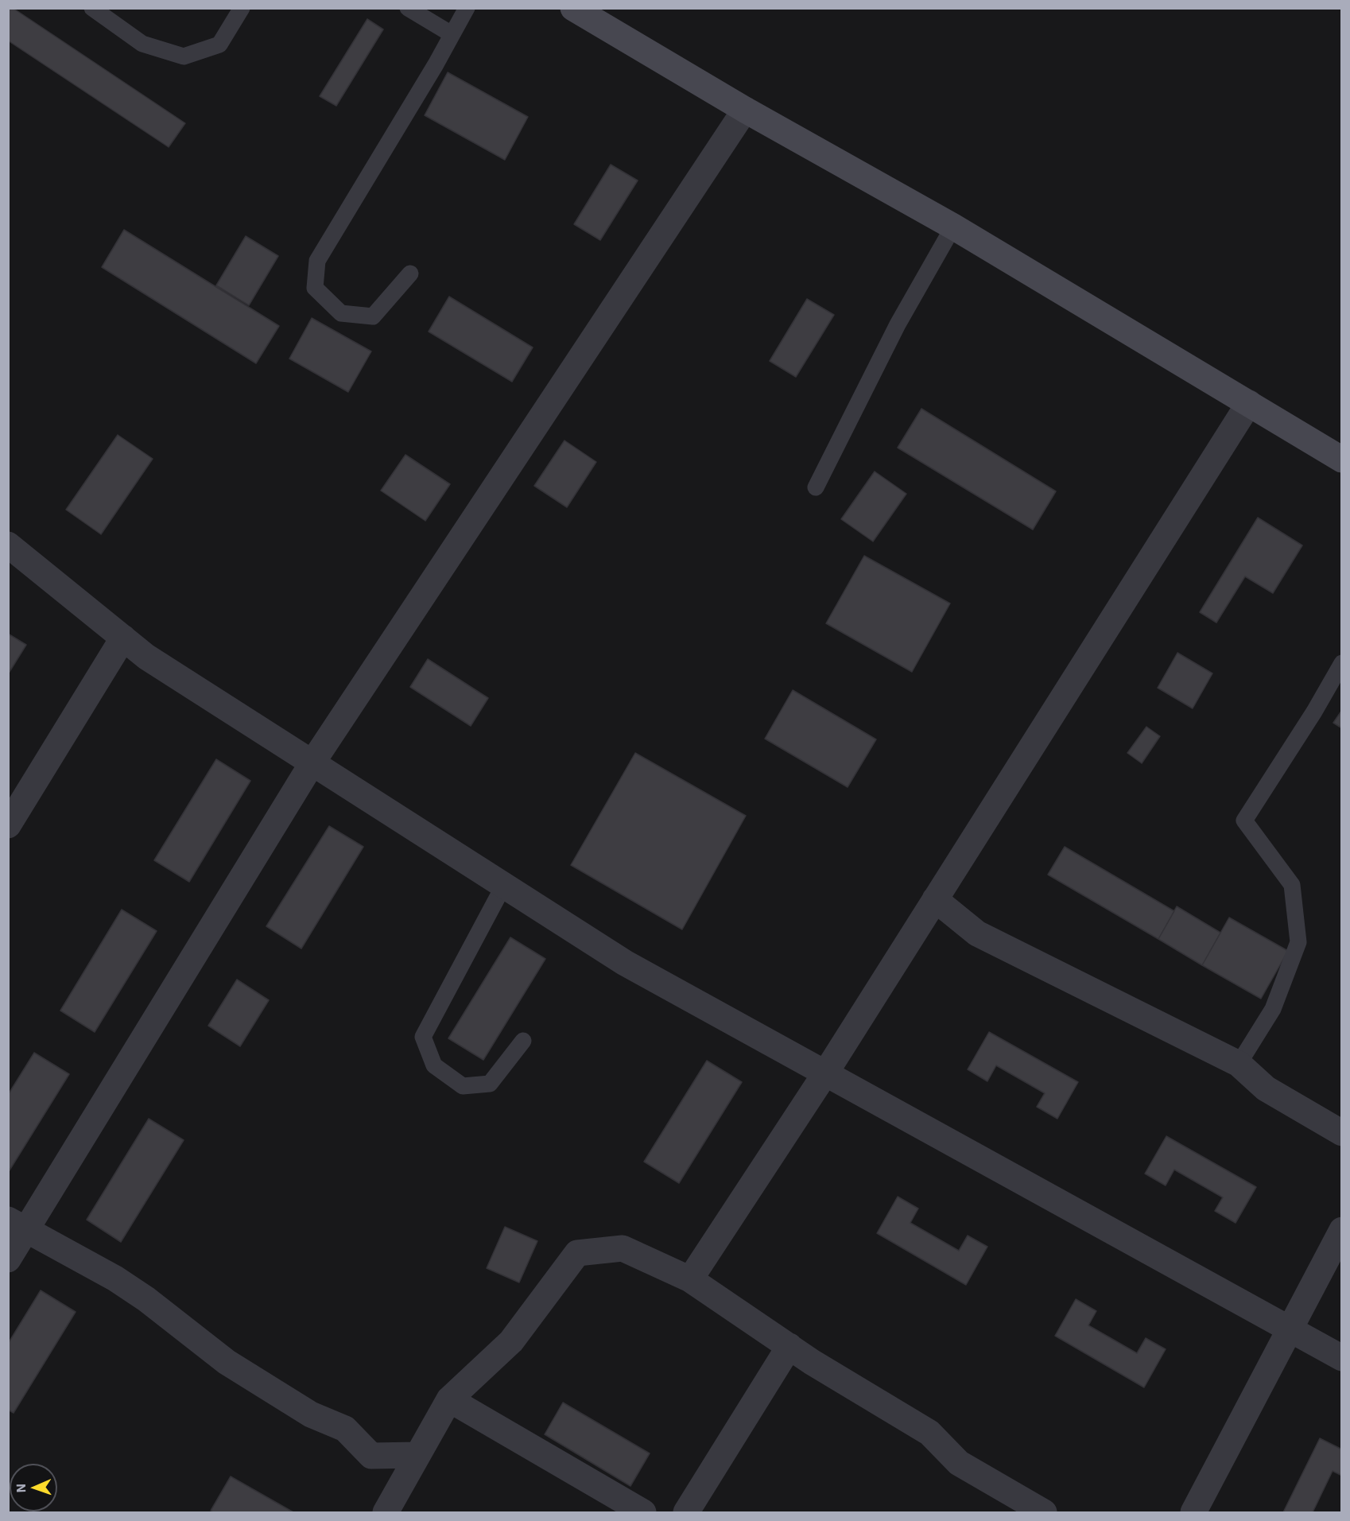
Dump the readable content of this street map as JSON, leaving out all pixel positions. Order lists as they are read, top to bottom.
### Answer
{
  "north": "left"
}
